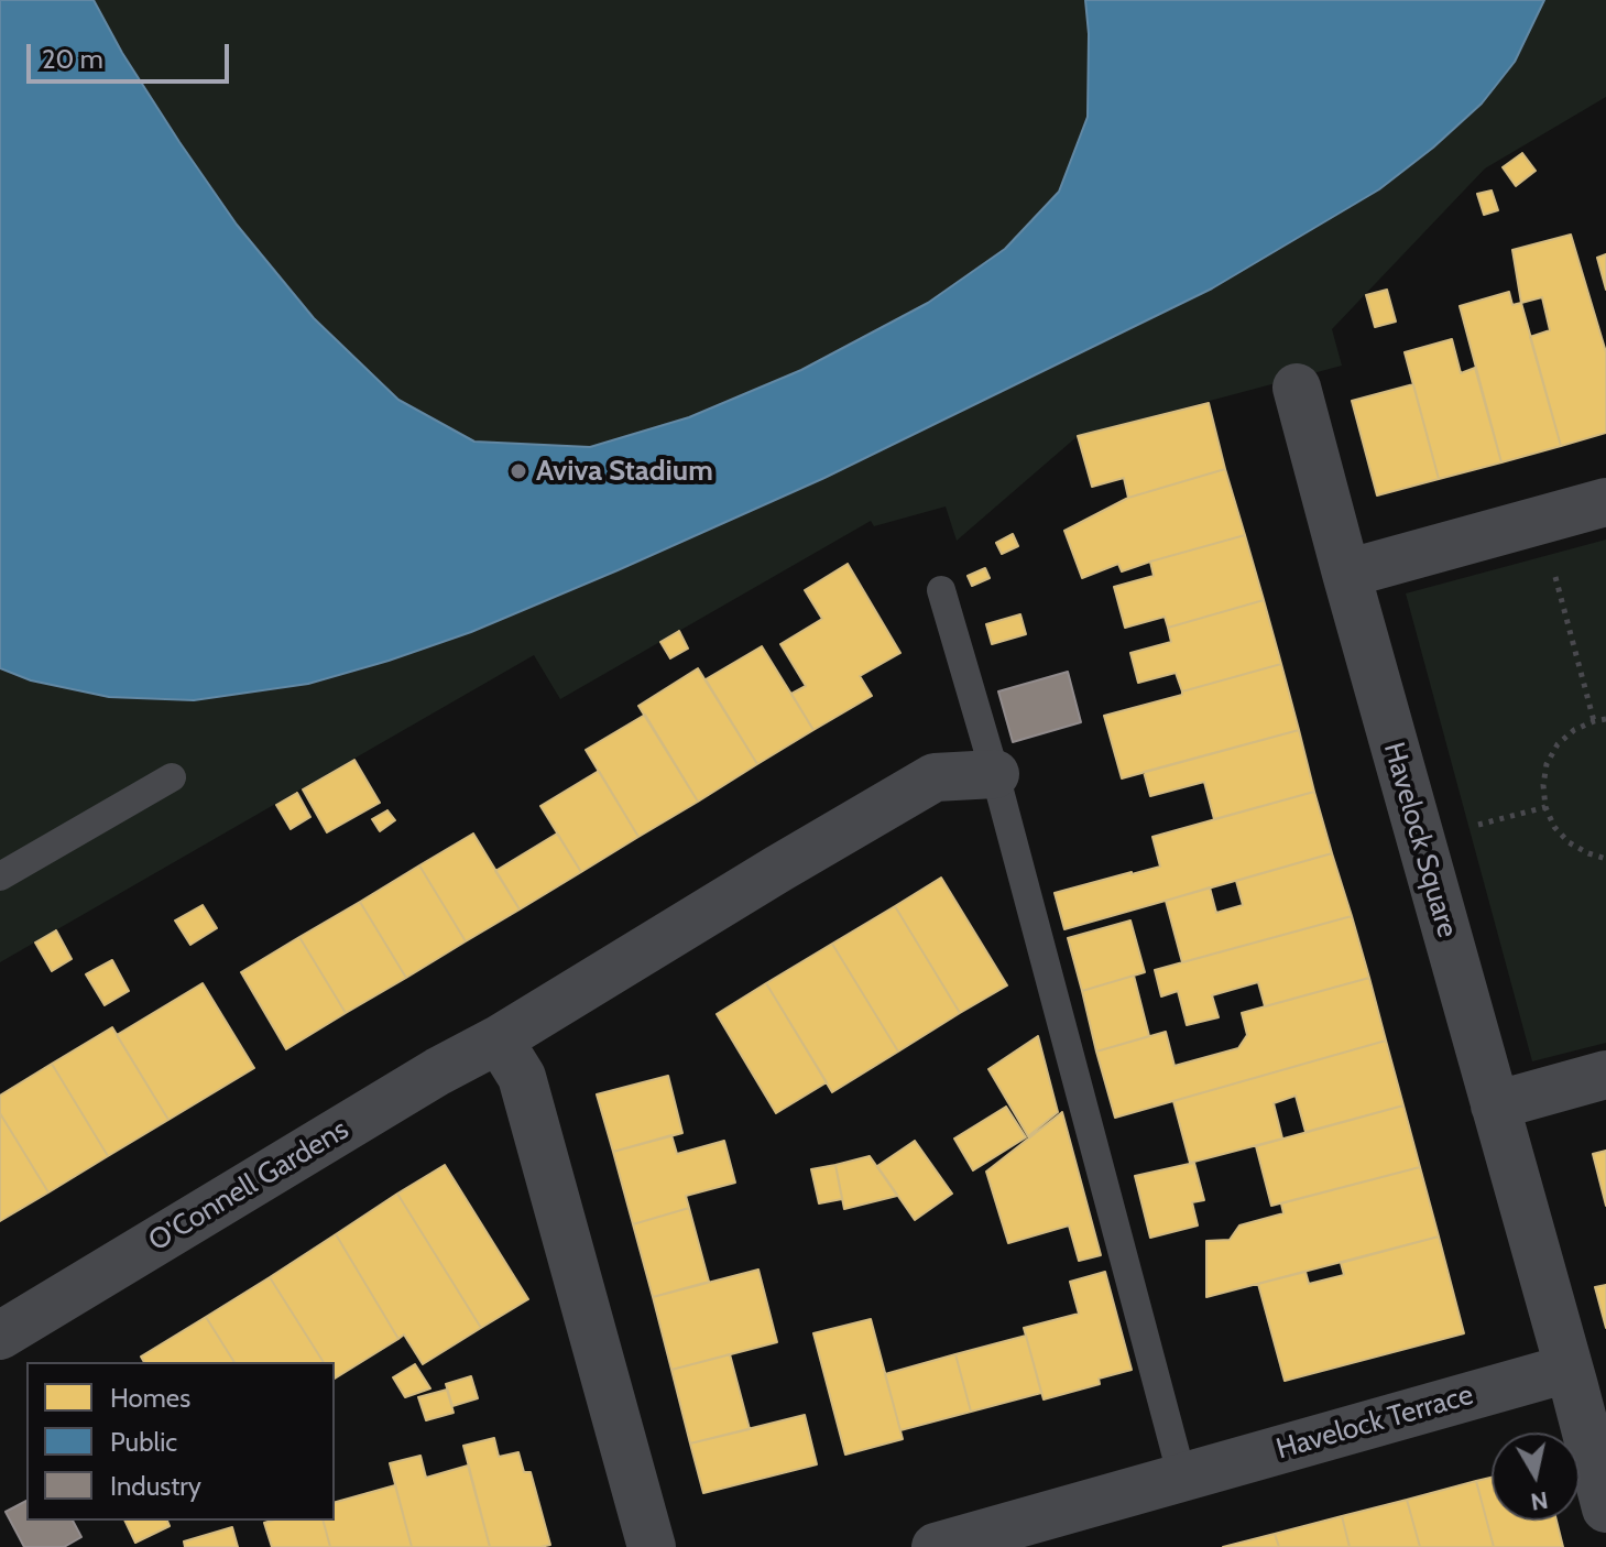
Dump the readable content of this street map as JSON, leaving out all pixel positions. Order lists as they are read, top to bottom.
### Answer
{
  "streets": {
    "street": ["Havelock Square", "O'Connell Gardens", "Havelock Terrace"]
  },
  "crossings": [
    ["Havelock Square", "Havelock Terrace"]
  ],
  "places": ["Aviva Stadium"],
  "legend": ["Homes", "Public", "Industry"],
  "scale_bar": "20 m",
  "north": "bottom"
}
